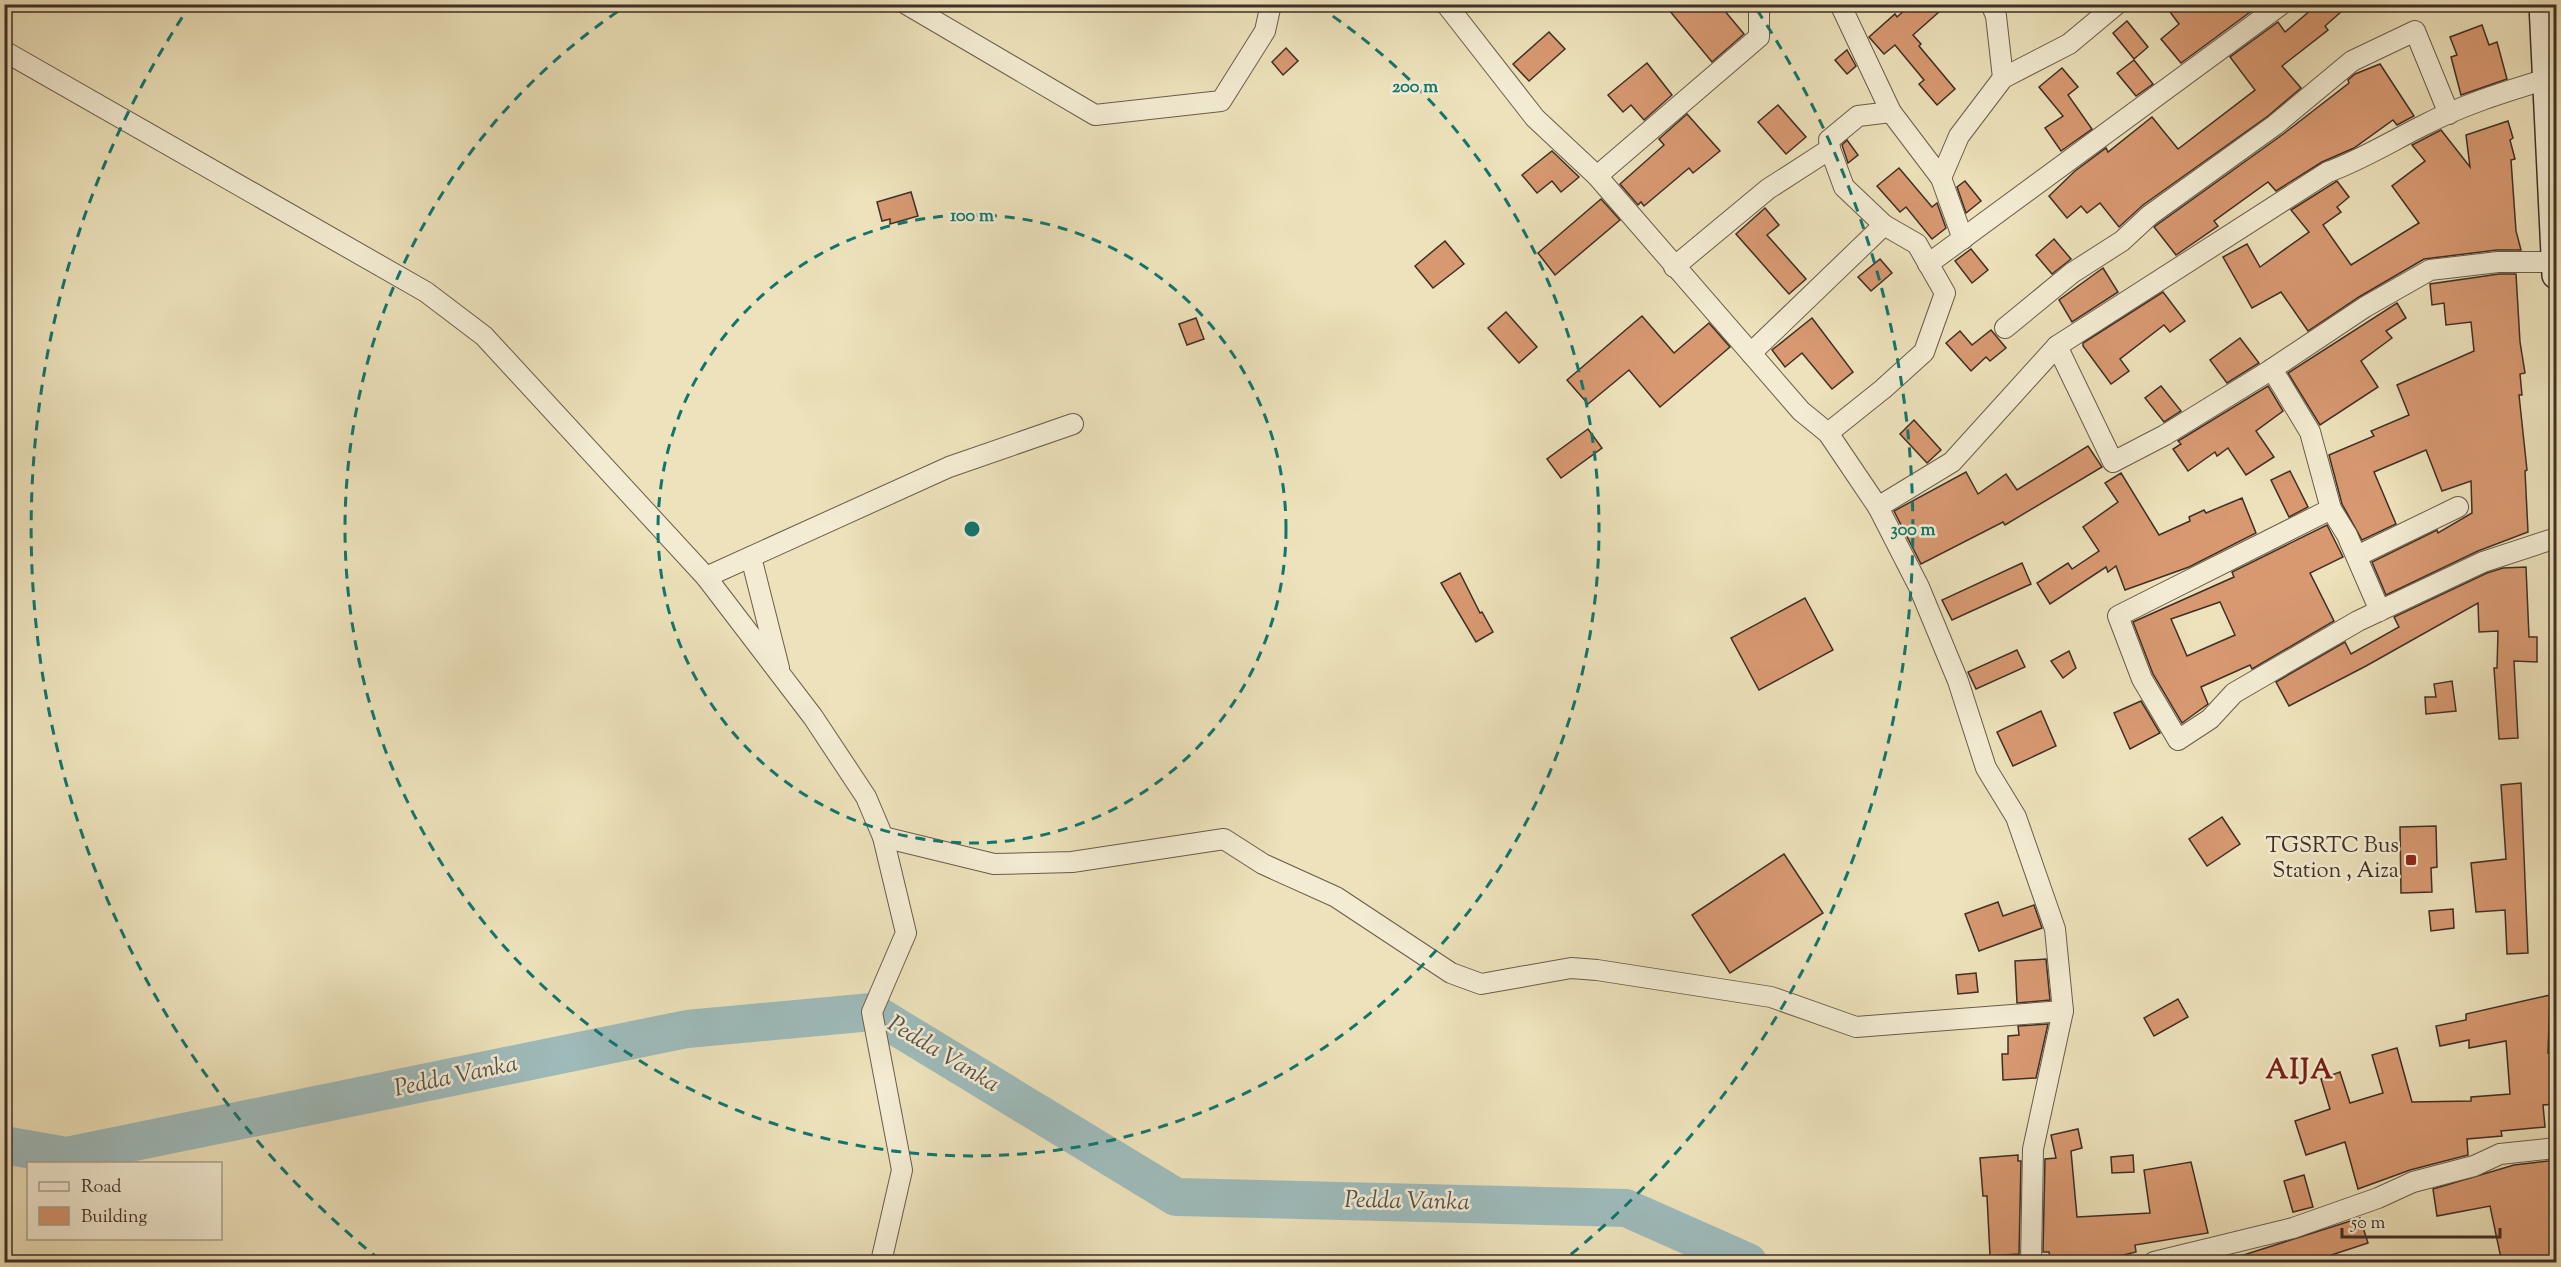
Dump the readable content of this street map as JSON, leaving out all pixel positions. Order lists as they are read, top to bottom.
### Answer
{
  "districts": ["AIJA"],
  "water": ["Pedda Vanka"],
  "places": {
    "transit": ["TGSRTC Bus Station , Aiza"]
  },
  "legend": ["Road", "Building"],
  "scale_bar": "50 m",
  "rings": ["200 m", "100 m", "300 m"]
}
